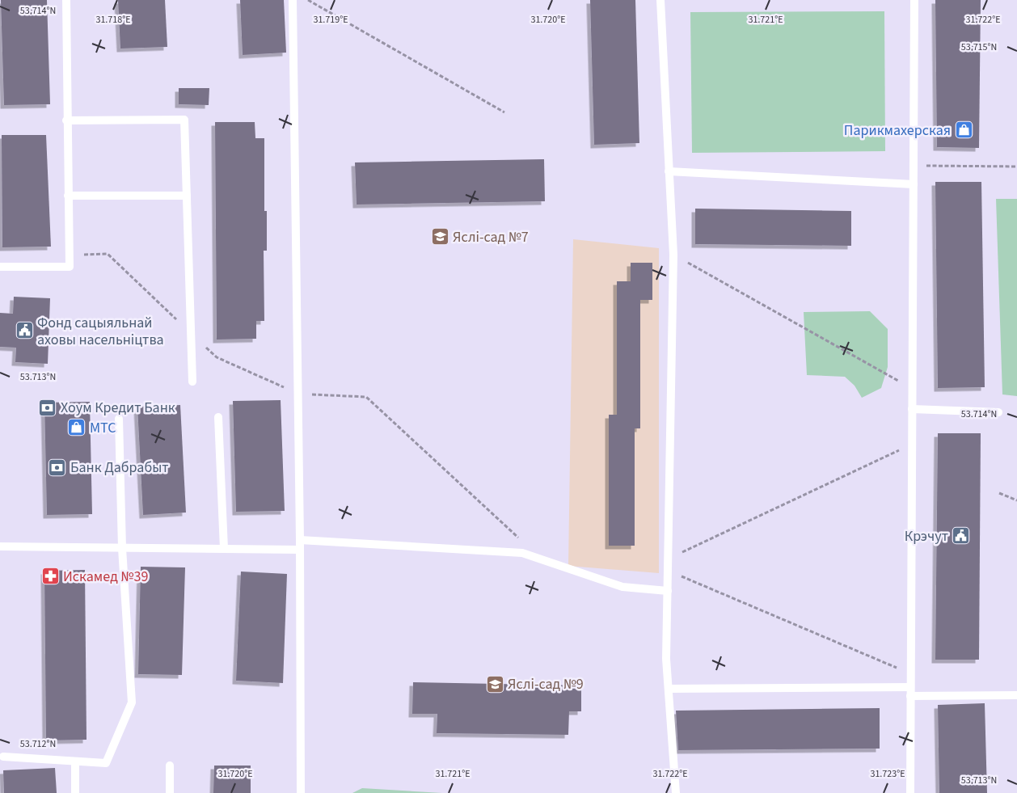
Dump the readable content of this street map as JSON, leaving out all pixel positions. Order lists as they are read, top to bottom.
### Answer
{
  "places": {
    "shop": ["Парикмахерская", "МТС"],
    "school or university": ["Яслі-сад №7", "Яслі-сад №9"],
    "public building": ["Фонд сацыяльнай аховы насельніцтва", "Крэчут"],
    "bank": ["Хоум Кредит Банк", "Банк Дабрабыт"],
    "pharmacy": ["Искамед №39"]
  },
  "coordinates": [
    "53.714°N",
    "31.721°E",
    "31.718°E",
    "31.719°E",
    "31.720°E",
    "31.722°E",
    "53.715°N",
    "53.713°N",
    "53.712°N",
    "31.723°E"
  ]
}
